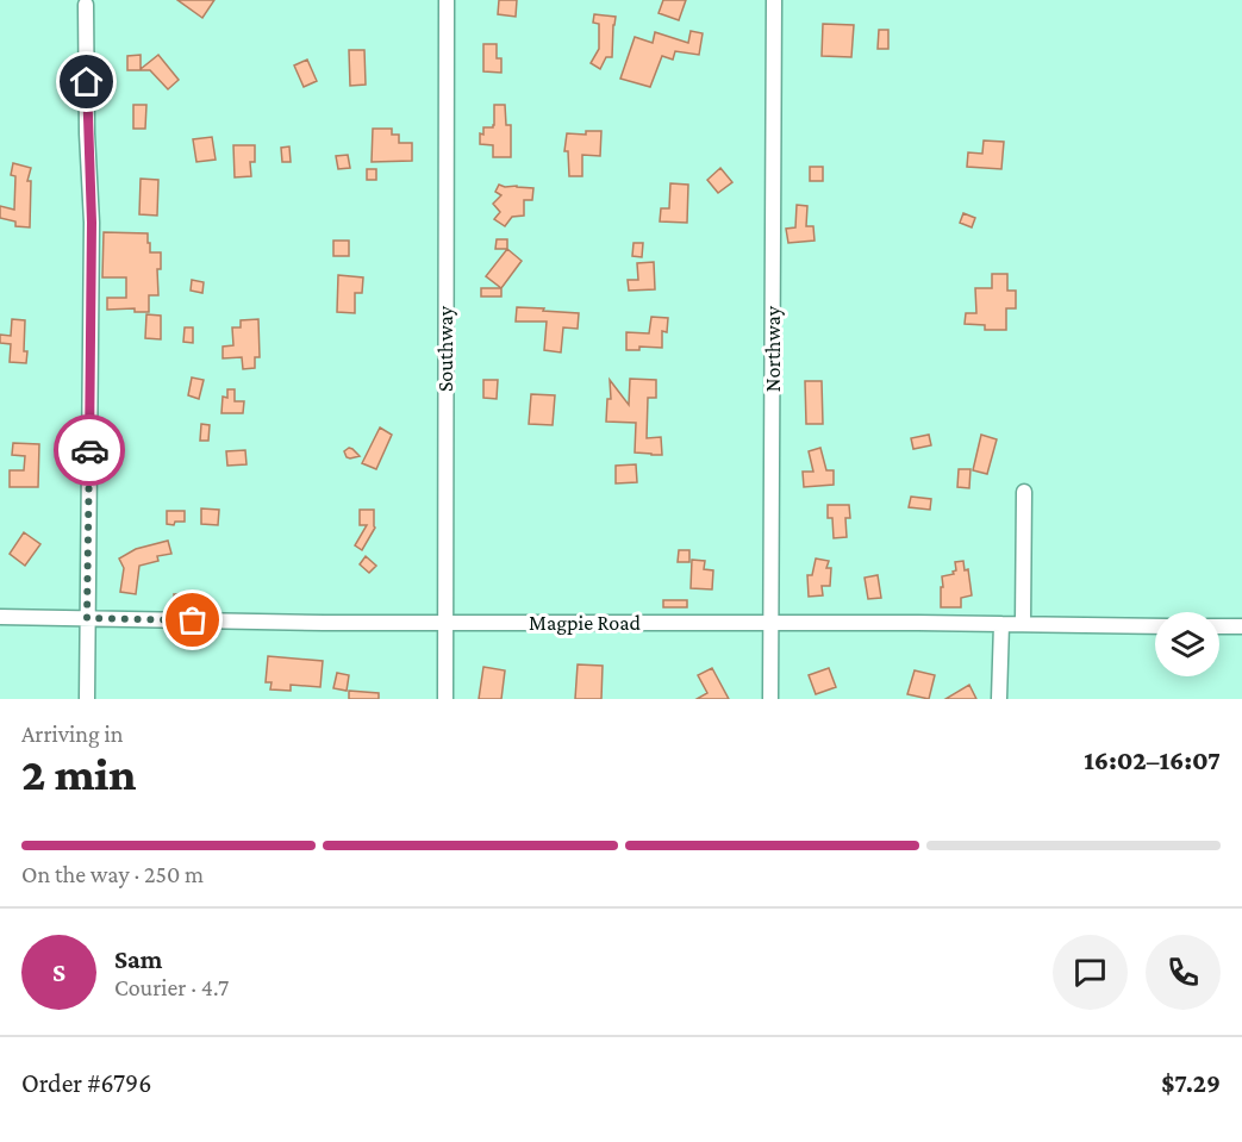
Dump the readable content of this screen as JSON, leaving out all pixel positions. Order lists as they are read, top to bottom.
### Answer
{
  "streets": {
    "street": ["Southway", "Northway", "Magpie Road"]
  },
  "crossings": [
    ["Southway", "Magpie Road"],
    ["Northway", "Magpie Road"]
  ],
  "page": {
    "heading": ["2 min", "Arriving in", "16:02–16:07"],
    "panel": [
      "Sam",
      "Courier · 4.7",
      "Order #6796",
      "$7.29"
    ],
    "bar": "On the way · 250 m",
    "round": "S"
  }
}
